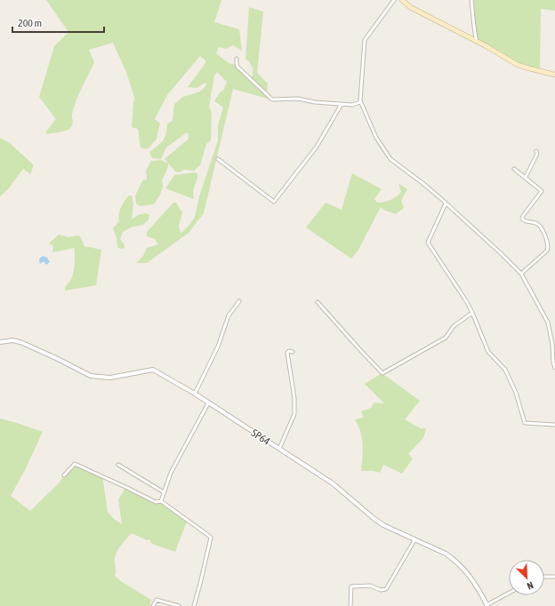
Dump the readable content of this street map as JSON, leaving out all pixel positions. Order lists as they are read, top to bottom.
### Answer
{
  "streets": {
    "street": ["SP64"]
  },
  "scale_bar": "200 m",
  "north": "bottom right"
}
